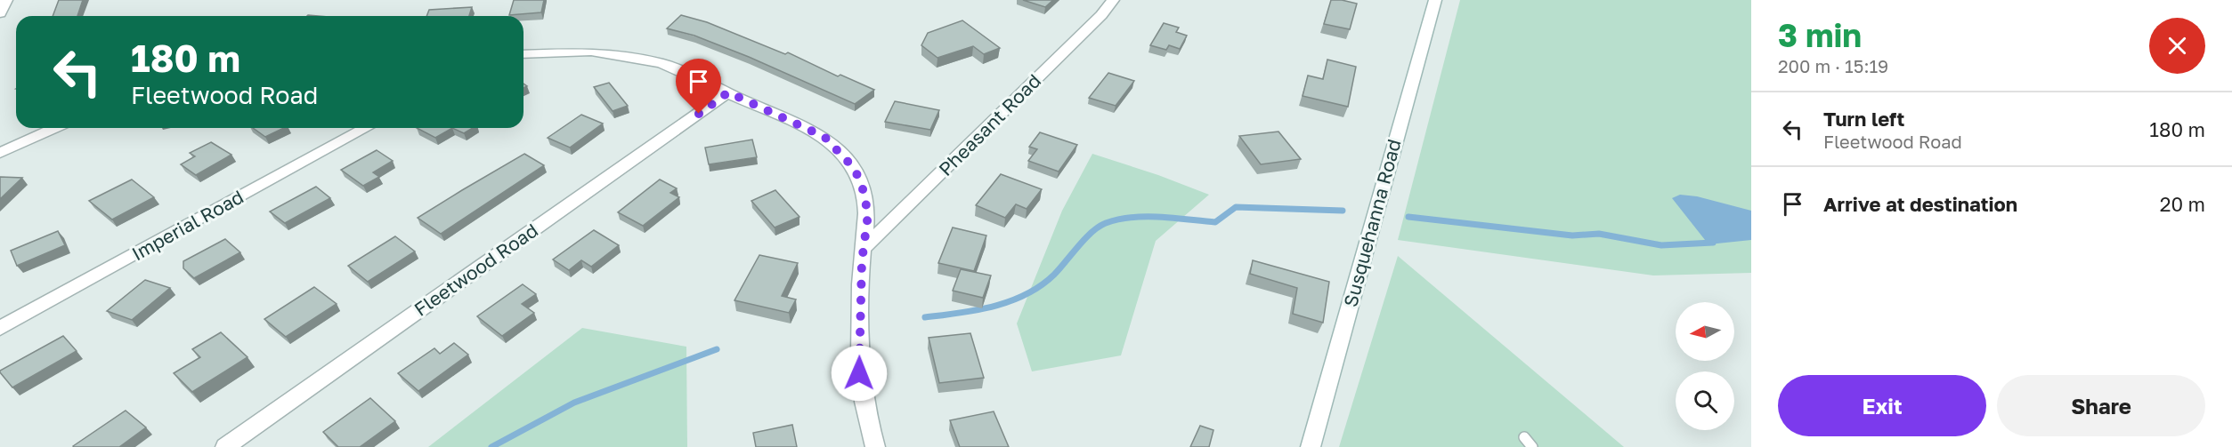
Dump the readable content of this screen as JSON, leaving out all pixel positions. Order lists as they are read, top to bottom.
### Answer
{
  "streets": {
    "street": [
      "Pheasant Road",
      "Susquehanna Road",
      "Imperial Road",
      "Fleetwood Road"
    ]
  },
  "north": "left",
  "page": {
    "heading": ["3 min", "200 m · 15:19"],
    "turn": ["180 m", "Fleetwood Road"],
    "list": [
      {
        "name": "Turn left",
        "note": "Fleetwood Road",
        "value": "180 m"
      },
      {
        "name": "Arrive at destination",
        "value": "20 m"
      }
    ],
    "buttons": ["Exit", "Share"]
  }
}
